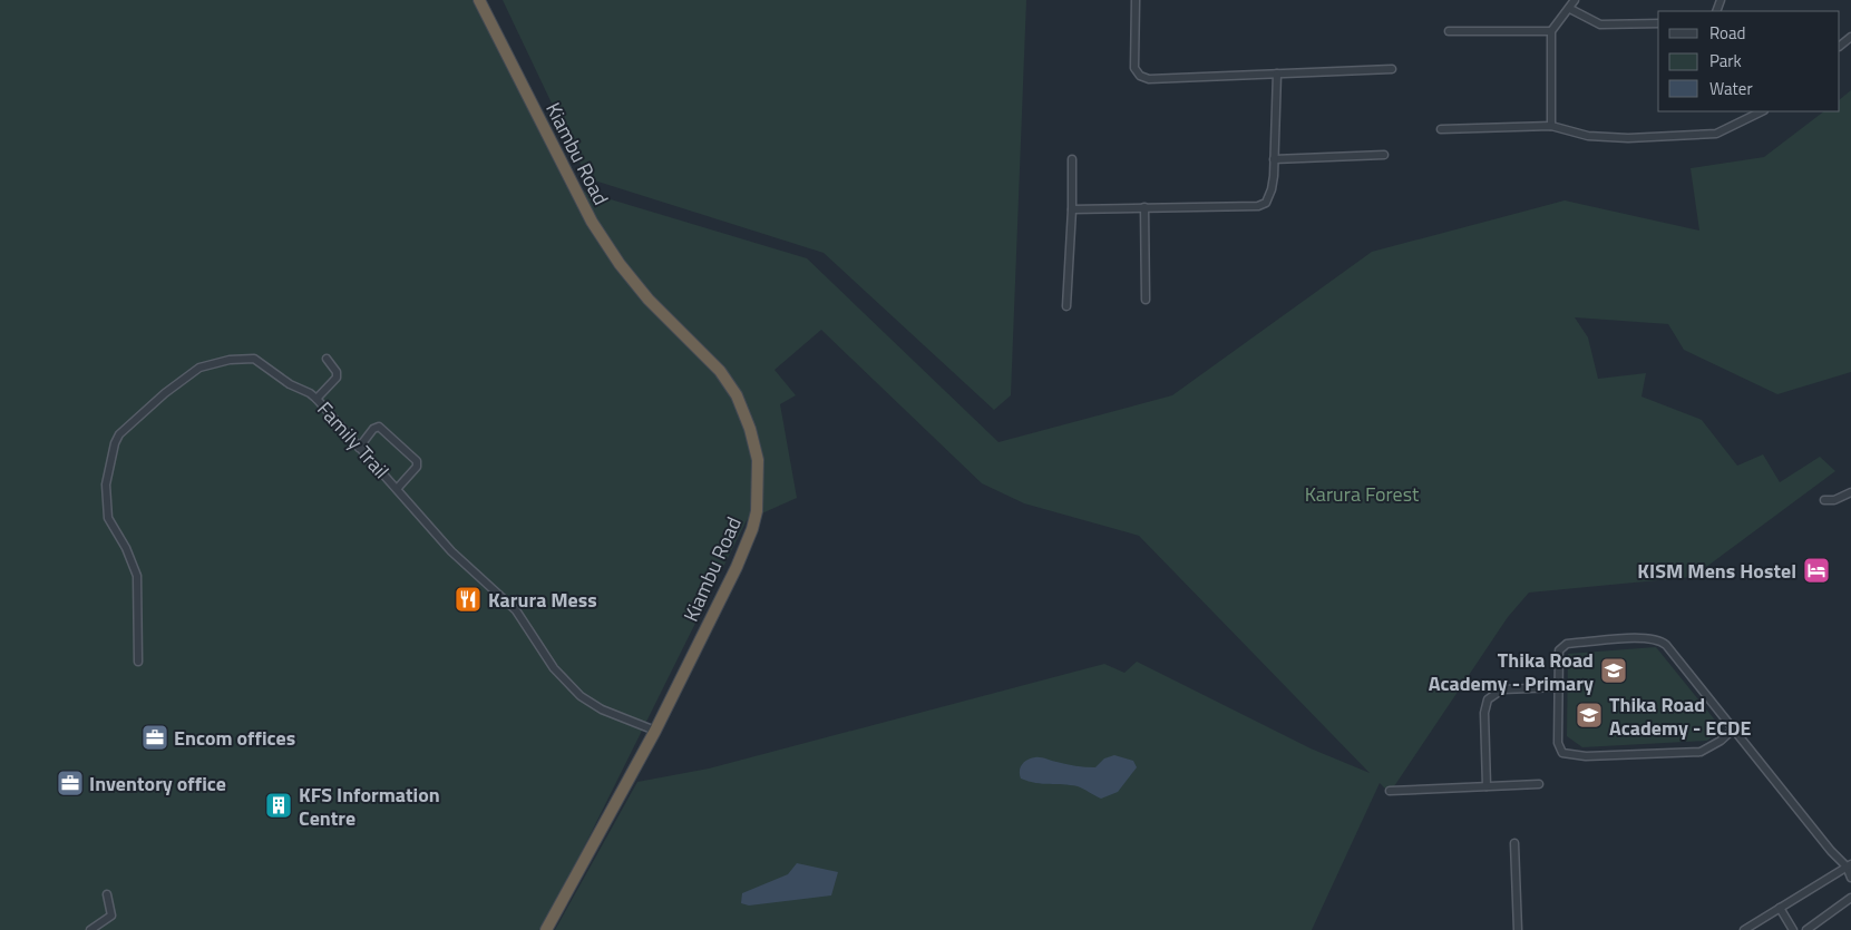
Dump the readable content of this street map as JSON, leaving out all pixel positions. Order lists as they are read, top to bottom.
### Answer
{
  "streets": {
    "highway": ["Kiambu Road"],
    "street": ["Family Trail"]
  },
  "crossings": [
    ["Kiambu Road", "Family Trail"]
  ],
  "parks": ["Karura Forest"],
  "places": {
    "hotel": ["KISM Mens Hostel"],
    "restaurant": ["Karura Mess"],
    "school or university": ["Thika Road Academy - Primary", "Thika Road Academy - ECDE"],
    "office": ["Encom offices", "Inventory office"],
    "building": ["KFS Information Centre"]
  },
  "legend": ["Road", "Park", "Water"]
}
